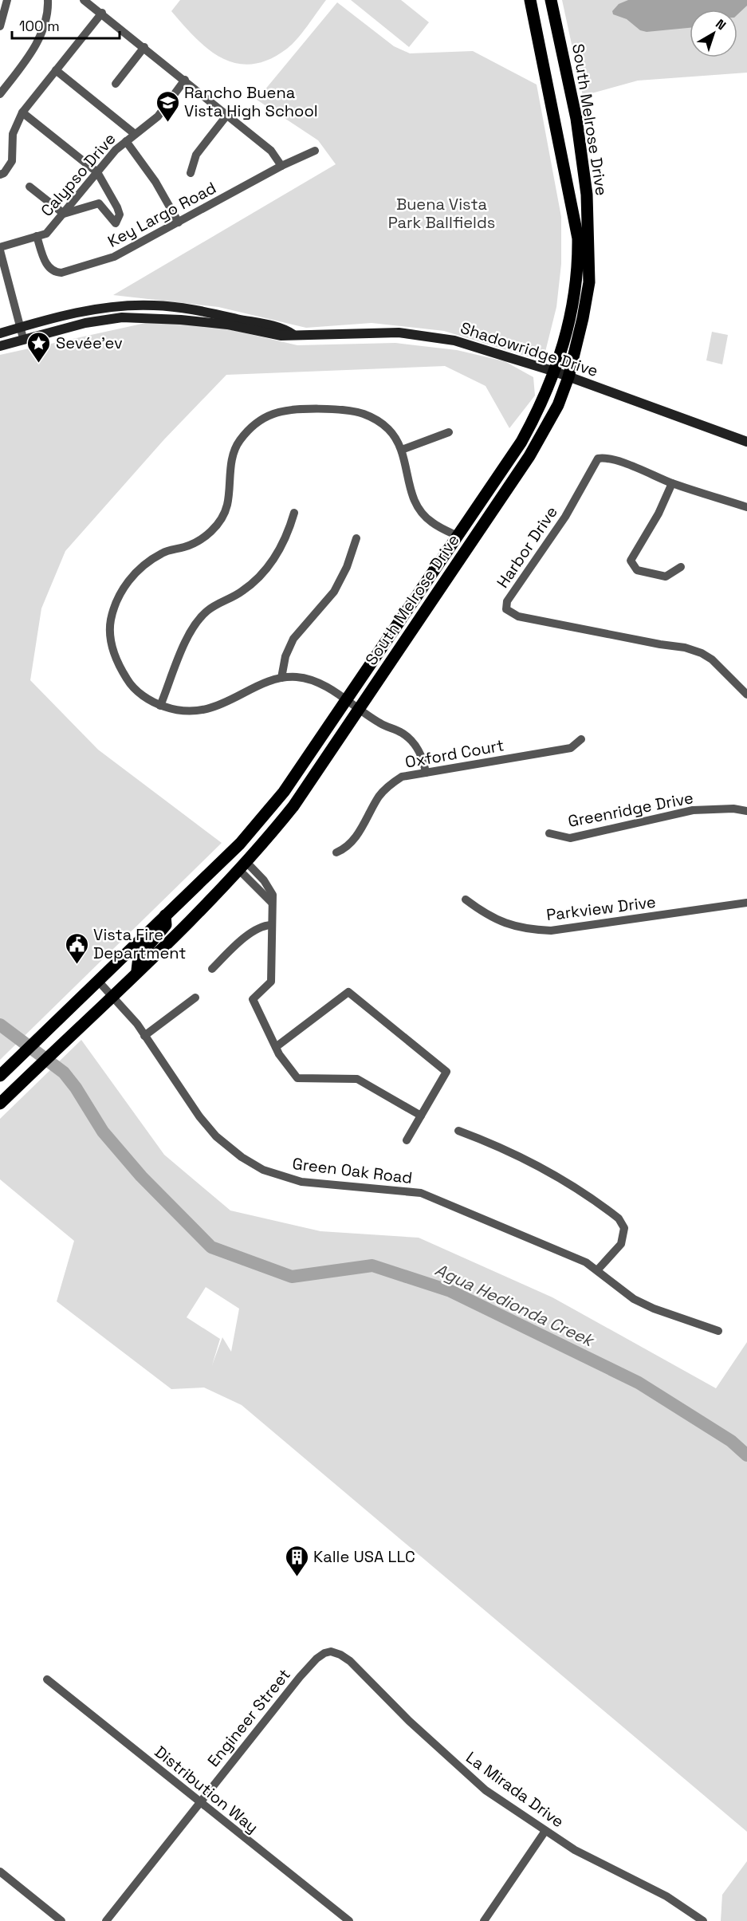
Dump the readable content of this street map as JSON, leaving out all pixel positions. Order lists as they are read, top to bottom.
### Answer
{
  "streets": {
    "main road": ["South Melrose Drive"],
    "street": [
      "Calypso Drive",
      "Key Largo Road",
      "Shadowridge Drive",
      "Harbor Drive",
      "Oxford Court",
      "Greenridge Drive",
      "Parkview Drive",
      "Green Oak Road",
      "Engineer Street",
      "Distribution Way",
      "La Mirada Drive"
    ]
  },
  "crossings": [
    ["South Melrose Drive", "Shadowridge Drive"],
    ["South Melrose Drive", "Green Oak Road"],
    ["Calypso Drive", "Key Largo Road"],
    ["Engineer Street", "Distribution Way"],
    ["Engineer Street", "La Mirada Drive"]
  ],
  "water": ["Agua Hedionda Creek"],
  "parks": ["Buena Vista Park Ballfields"],
  "places": {
    "school or university": ["Rancho Buena Vista High School"],
    "place": ["Sevée'ev"],
    "public building": ["Vista Fire Department"],
    "building": ["Kalle USA LLC"]
  },
  "scale_bar": "100 m",
  "north": "top right"
}
